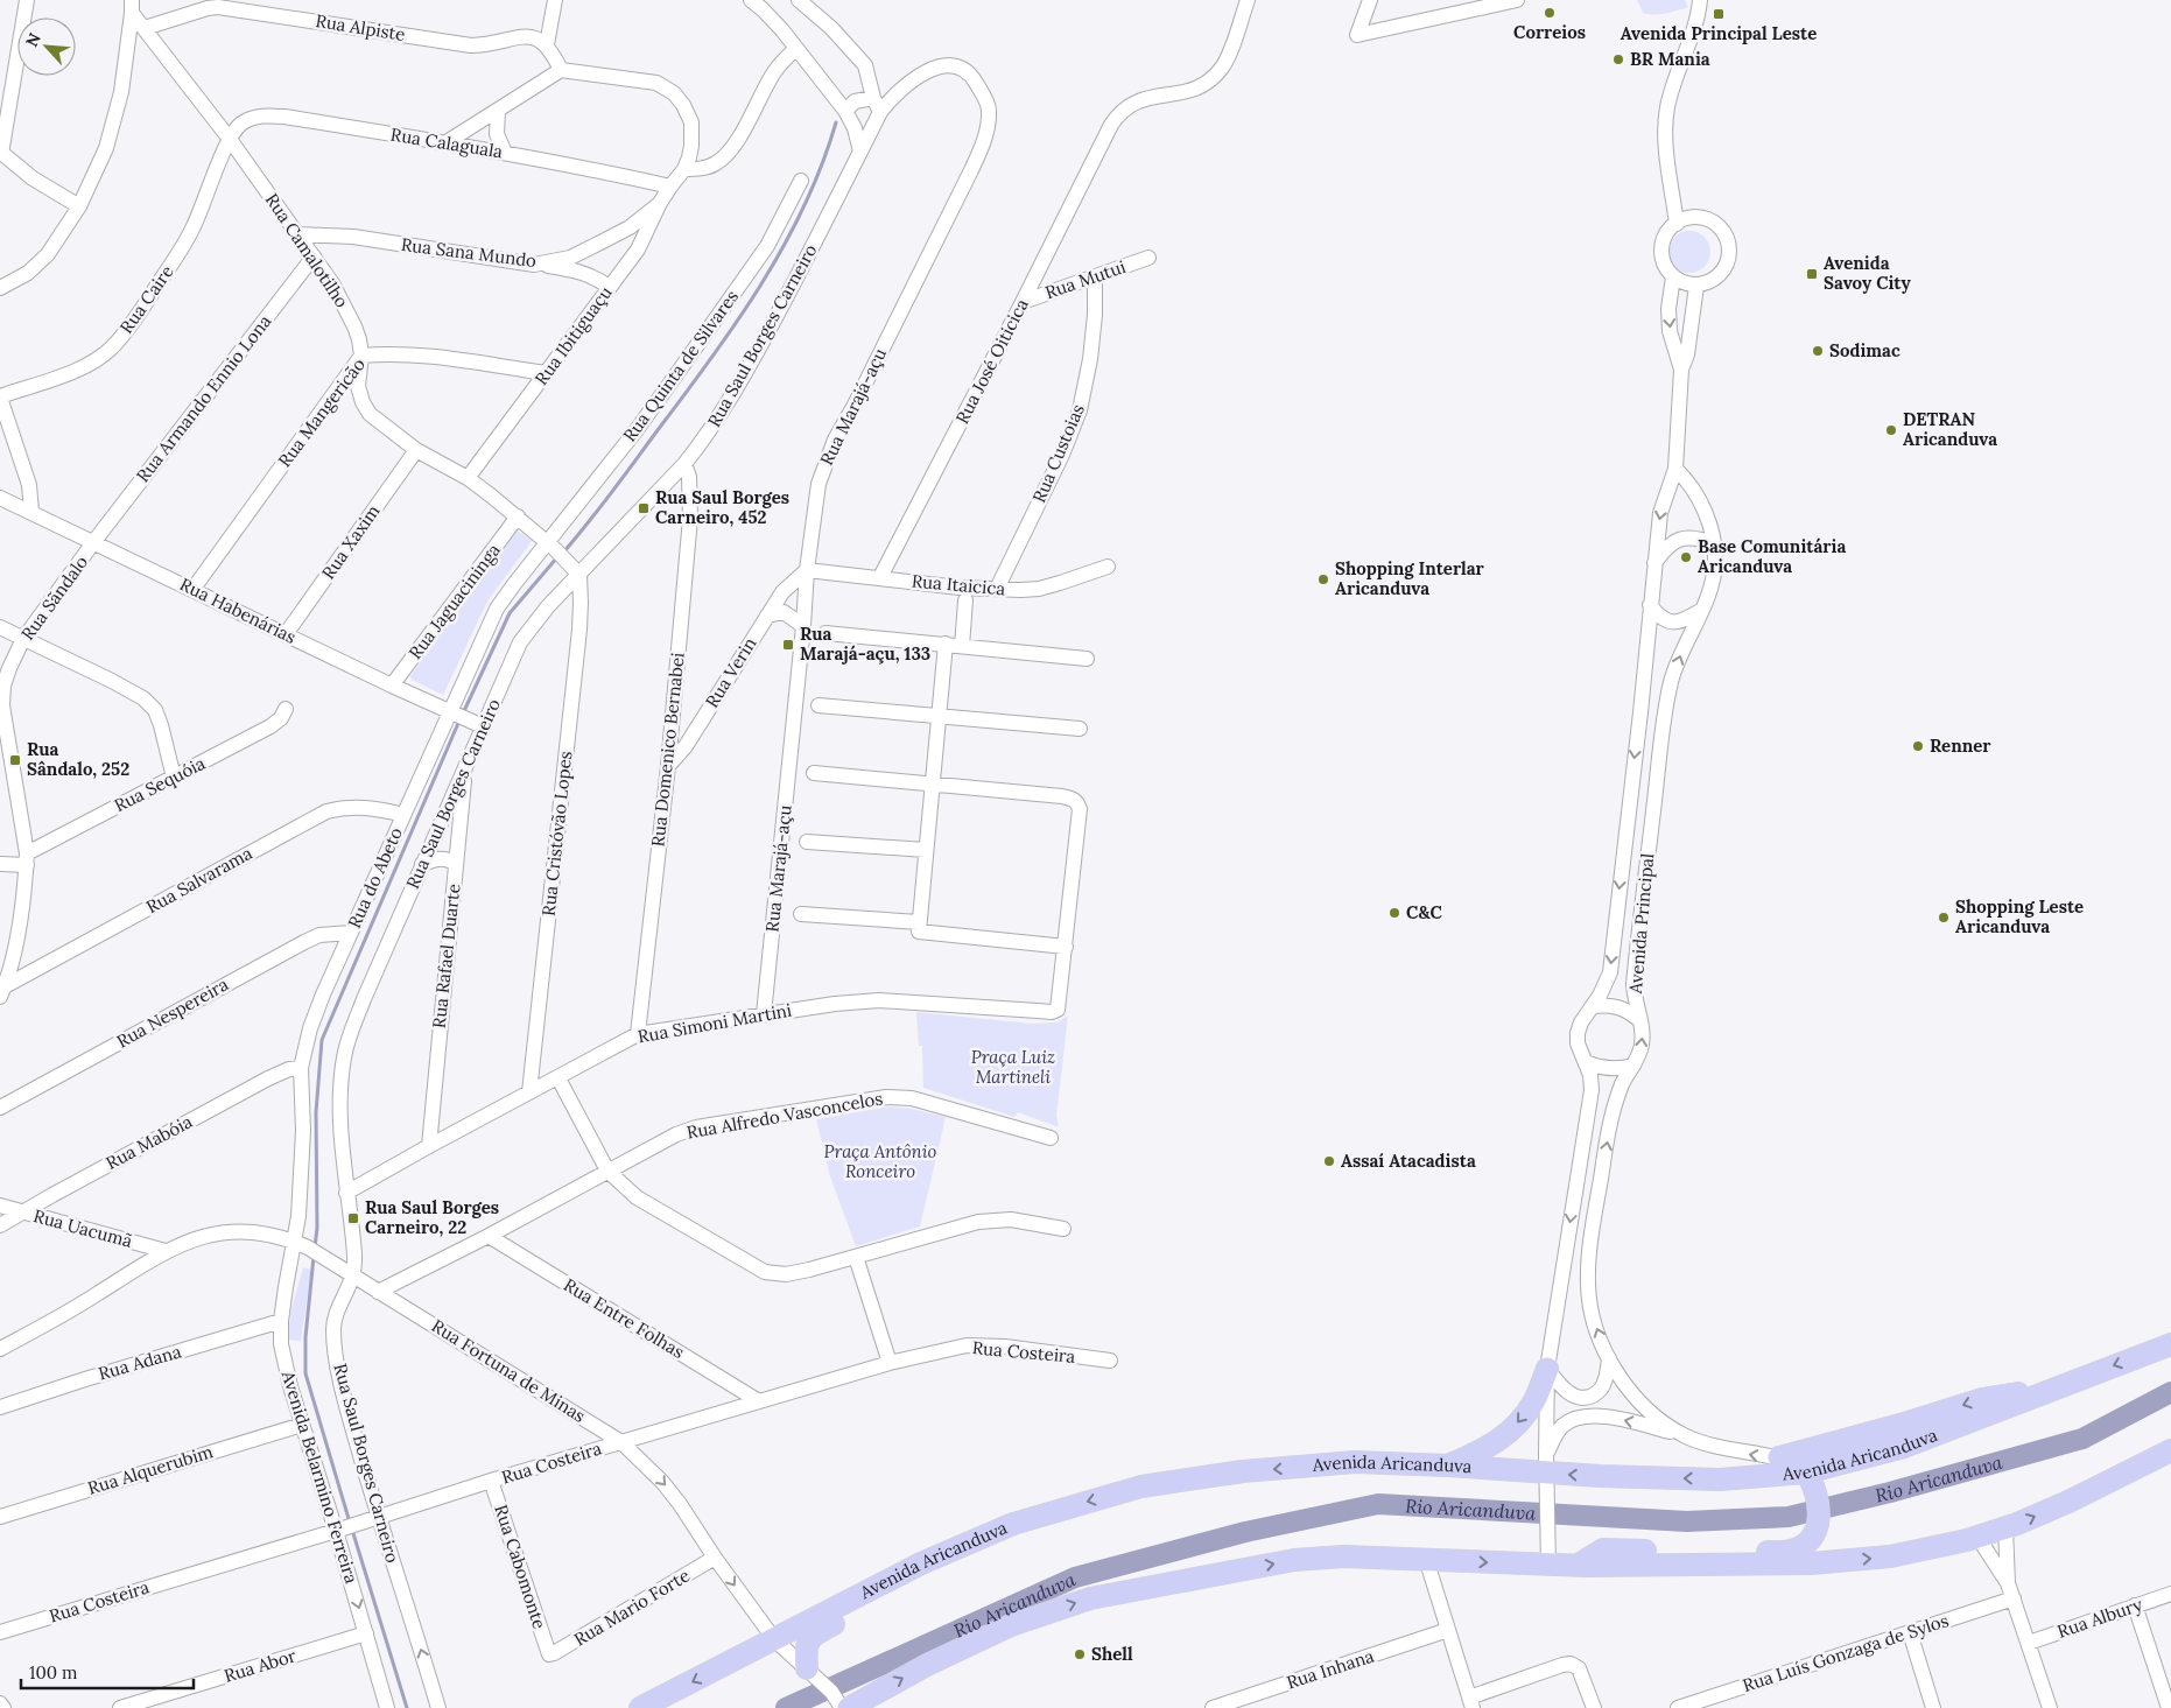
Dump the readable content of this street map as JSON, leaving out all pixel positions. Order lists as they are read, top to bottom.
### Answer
{
  "streets": {
    "highway": ["Avenida Aricanduva"],
    "street": [
      "Rua Alpiste",
      "Rua Calaguala",
      "Rua Camalotilho",
      "Rua Sana Mundo",
      "Rua Mutui",
      "Rua Caire",
      "Rua Ibitiguaçu",
      "Rua Saul Borges Carneiro",
      "Rua José Oiticica",
      "Rua Quinta de Silvares",
      "Rua Armando Ennio Lona",
      "Rua Marajá-açu",
      "Rua Mangericão",
      "Rua Custoias",
      "Rua Xaxim",
      "Rua Itaicica",
      "Rua Sãndalo",
      "Rua Jaguacininga",
      "Rua Habenárias",
      "Rua Verin",
      "Rua Domenico Bernabei",
      "Rua Sequóia",
      "Rua Cristóvão Lopes",
      "Rua do Abeto",
      "Rua Salvarama",
      "Avenida Principal",
      "Rua Rafael Duarte",
      "Rua Nespereira",
      "Rua Simoni Martini",
      "Rua Alfredo Vasconcelos",
      "Rua Mabóia",
      "Rua Uacumã",
      "Rua Entre Folhas",
      "Rua Costeira",
      "Rua Adana",
      "Rua Fortuna de Minas",
      "Rua Alquerubim",
      "Avenida Belarmino Ferreira",
      "Rua Cabomonte",
      "Rua Mario Forte",
      "Rua Albury",
      "Rua Luís Gonzaga de Sylos",
      "Rua Abor",
      "Rua Inhana"
    ]
  },
  "crossings": [
    ["Rua Alpiste", "Rua Camalotilho"],
    ["Rua Calaguala", "Rua Camalotilho"],
    ["Rua Calaguala", "Rua Caire"],
    ["Rua Calaguala", "Rua Ibitiguaçu"],
    ["Rua Camalotilho", "Rua Sana Mundo"],
    ["Rua Camalotilho", "Rua Caire"],
    ["Rua Camalotilho", "Rua Ibitiguaçu"],
    ["Rua Camalotilho", "Rua Saul Borges Carneiro"],
    ["Rua Camalotilho", "Rua Quinta de Silvares"],
    ["Rua Camalotilho", "Rua Armando Ennio Lona"],
    ["Rua Camalotilho", "Rua Mangericão"],
    ["Rua Camalotilho", "Rua Xaxim"],
    ["Rua Camalotilho", "Rua Jaguacininga"],
    ["Rua Camalotilho", "Rua Cristóvão Lopes"],
    ["Rua Camalotilho", "Rua do Abeto"],
    ["Rua Sana Mundo", "Rua Ibitiguaçu"],
    ["Rua Mutui", "Rua José Oiticica"],
    ["Rua Mutui", "Rua Custoias"],
    ["Rua Ibitiguaçu", "Rua Mangericão"],
    ["Rua Saul Borges Carneiro", "Rua Marajá-açu"],
    ["Rua Saul Borges Carneiro", "Rua Habenárias"],
    ["Rua Saul Borges Carneiro", "Rua Domenico Bernabei"],
    ["Rua Saul Borges Carneiro", "Rua Cristóvão Lopes"],
    ["Rua Saul Borges Carneiro", "Rua Rafael Duarte"],
    ["Rua Saul Borges Carneiro", "Rua Simoni Martini"],
    ["Rua Saul Borges Carneiro", "Rua Costeira"],
    ["Rua Saul Borges Carneiro", "Rua Fortuna de Minas"],
    ["Rua José Oiticica", "Rua Itaicica"],
    ["Rua Quinta de Silvares", "Rua do Abeto"],
    ["Rua Armando Ennio Lona", "Rua Sãndalo"],
    ["Rua Armando Ennio Lona", "Rua Habenárias"],
    ["Rua Marajá-açu", "Rua Itaicica"],
    ["Rua Marajá-açu", "Rua Verin"],
    ["Rua Marajá-açu", "Rua Simoni Martini"],
    ["Rua Mangericão", "Rua Habenárias"],
    ["Rua Custoias", "Rua Itaicica"],
    ["Rua Xaxim", "Rua Habenárias"],
    ["Rua Itaicica", "Rua Verin"],
    ["Rua Sãndalo", "Rua Habenárias"],
    ["Rua Sãndalo", "Rua Sequóia"],
    ["Rua Sãndalo", "Rua Salvarama"],
    ["Rua Jaguacininga", "Rua Habenárias"],
    ["Rua Habenárias", "Rua do Abeto"],
    ["Rua Verin", "Rua Domenico Bernabei"],
    ["Rua Domenico Bernabei", "Rua Simoni Martini"],
    ["Rua Cristóvão Lopes", "Rua Simoni Martini"],
    ["Rua do Abeto", "Rua Salvarama"],
    ["Rua do Abeto", "Rua Nespereira"],
    ["Rua do Abeto", "Rua Mabóia"],
    ["Rua do Abeto", "Rua Fortuna de Minas"],
    ["Rua do Abeto", "Avenida Belarmino Ferreira"],
    ["Avenida Principal", "Avenida Aricanduva"],
    ["Rua Rafael Duarte", "Rua Simoni Martini"],
    ["Rua Alfredo Vasconcelos", "Rua Entre Folhas"],
    ["Rua Alfredo Vasconcelos", "Rua Fortuna de Minas"],
    ["Rua Mabóia", "Rua Uacumã"],
    ["Rua Uacumã", "Rua Fortuna de Minas"],
    ["Rua Entre Folhas", "Rua Costeira"],
    ["Rua Costeira", "Rua Fortuna de Minas"],
    ["Rua Costeira", "Avenida Belarmino Ferreira"],
    ["Rua Costeira", "Rua Cabomonte"],
    ["Rua Adana", "Avenida Belarmino Ferreira"],
    ["Rua Fortuna de Minas", "Avenida Aricanduva"],
    ["Rua Fortuna de Minas", "Avenida Belarmino Ferreira"],
    ["Rua Fortuna de Minas", "Rua Mario Forte"],
    ["Rua Alquerubim", "Avenida Belarmino Ferreira"],
    ["Avenida Belarmino Ferreira", "Rua Abor"],
    ["Rua Cabomonte", "Rua Mario Forte"]
  ],
  "water": ["Rio Aricanduva"],
  "parks": ["Praça Luiz Martineli", "Praça Antônio Ronceiro"],
  "places": {
    "other": [
      "Correios",
      "BR Mania",
      "Sodimac",
      "DETRAN Aricanduva",
      "Base Comunitária Aricanduva",
      "Shopping Interlar Aricanduva",
      "Renner",
      "C&C",
      "Shopping Leste Aricanduva",
      "Assaí Atacadista",
      "Shell"
    ],
    "transit": [
      "Avenida Principal Leste",
      "Avenida Savoy City",
      "Rua Saul Borges Carneiro, 452",
      "Rua Marajá-açu, 133",
      "Rua Sândalo, 252",
      "Rua Saul Borges Carneiro, 22"
    ]
  },
  "scale_bar": "100 m",
  "north": "top left"
}
